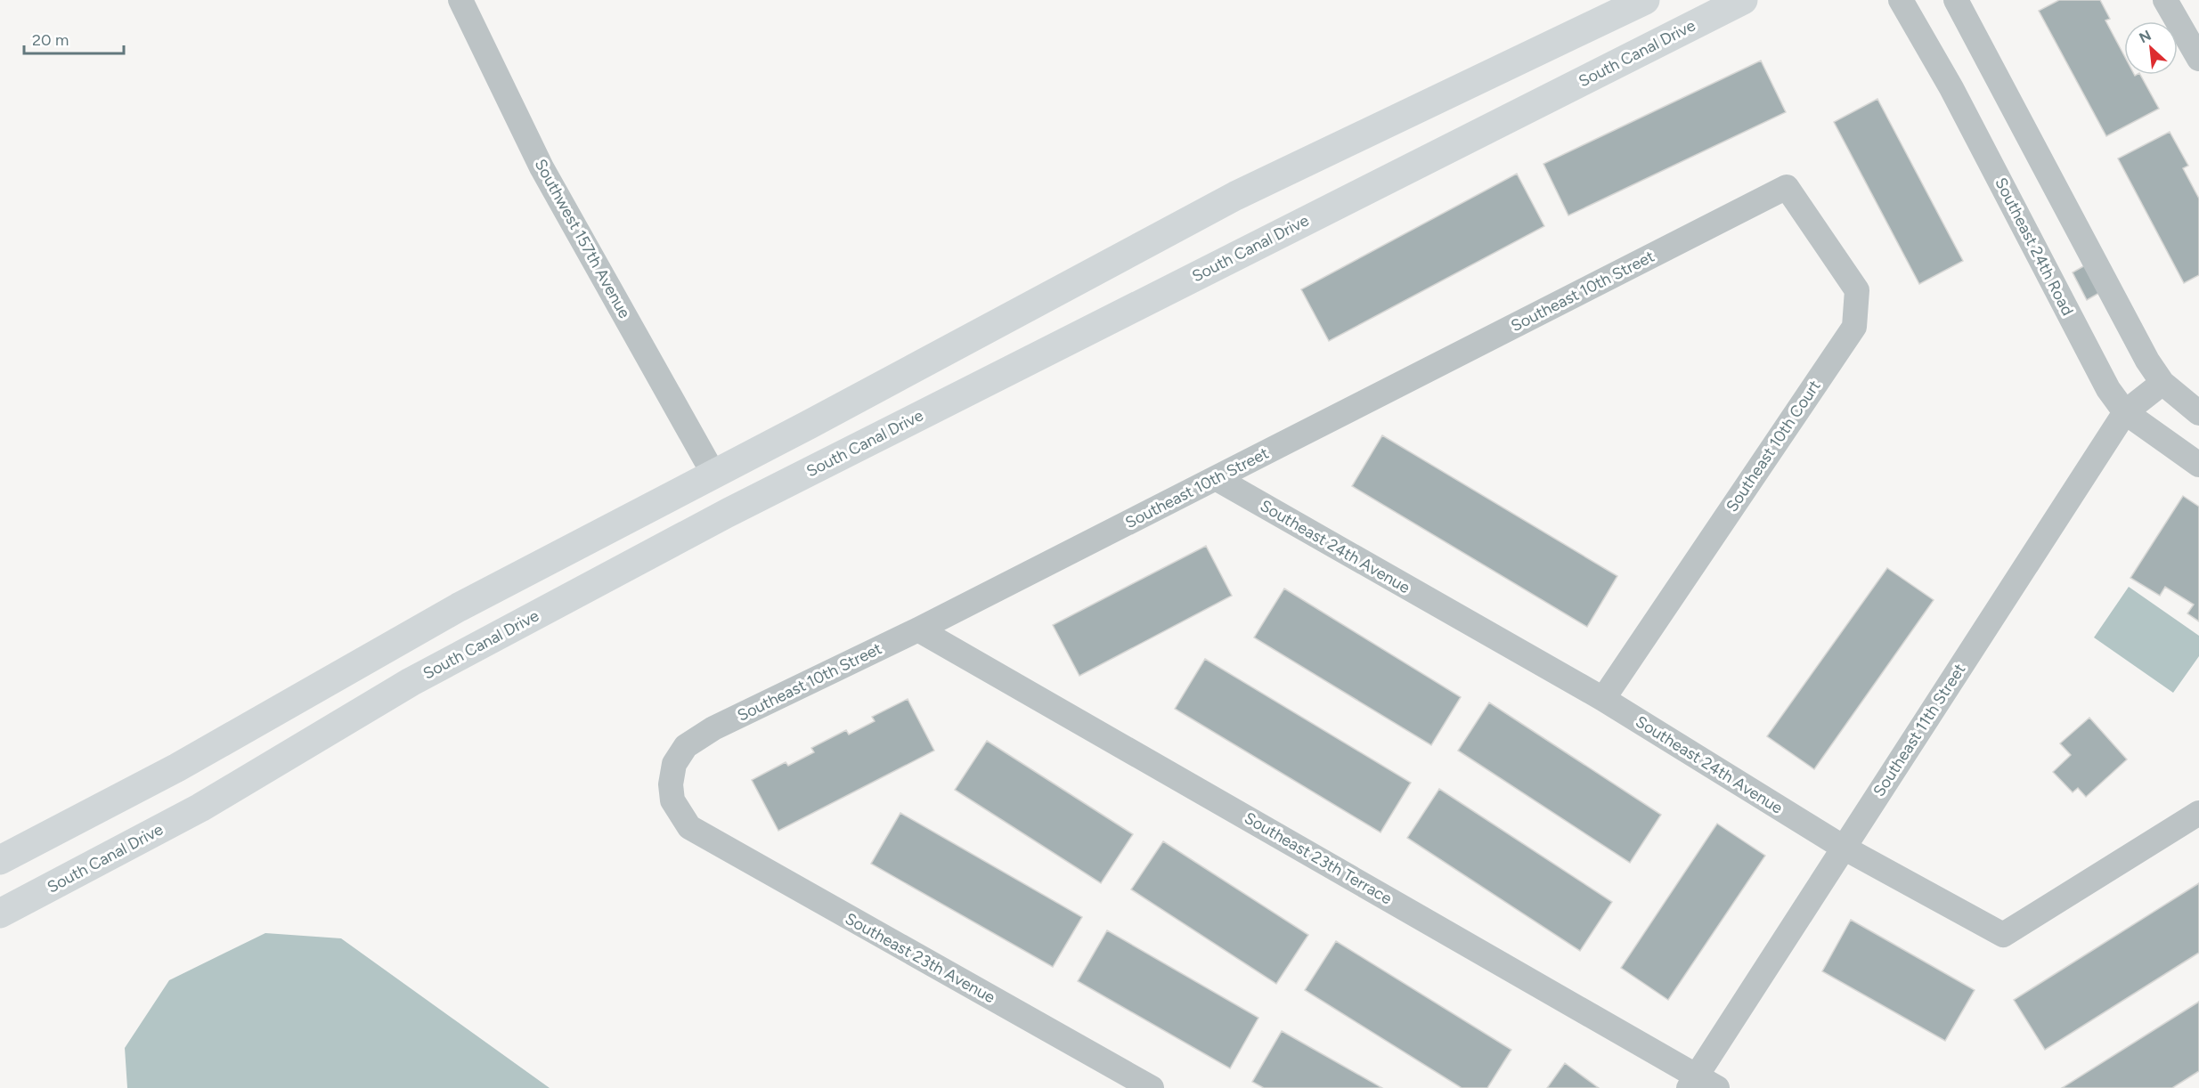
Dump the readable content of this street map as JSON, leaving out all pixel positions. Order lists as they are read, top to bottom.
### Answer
{
  "streets": {
    "street": [
      "South Canal Drive",
      "Southwest 157th Avenue",
      "Southeast 24th Road",
      "Southeast 10th Street",
      "Southeast 10th Court",
      "Southeast 24th Avenue",
      "Southeast 11th Street",
      "Southeast 23th Terrace",
      "Southeast 23th Avenue"
    ]
  },
  "crossings": [
    ["Southeast 24th Road", "Southeast 11th Street"],
    ["Southeast 10th Street", "Southeast 10th Court"],
    ["Southeast 10th Street", "Southeast 24th Avenue"],
    ["Southeast 10th Street", "Southeast 23th Terrace"],
    ["Southeast 10th Street", "Southeast 23th Avenue"],
    ["Southeast 10th Court", "Southeast 24th Avenue"],
    ["Southeast 24th Avenue", "Southeast 11th Street"],
    ["Southeast 11th Street", "Southeast 23th Terrace"]
  ],
  "scale_bar": "20 m",
  "north": "top left"
}
